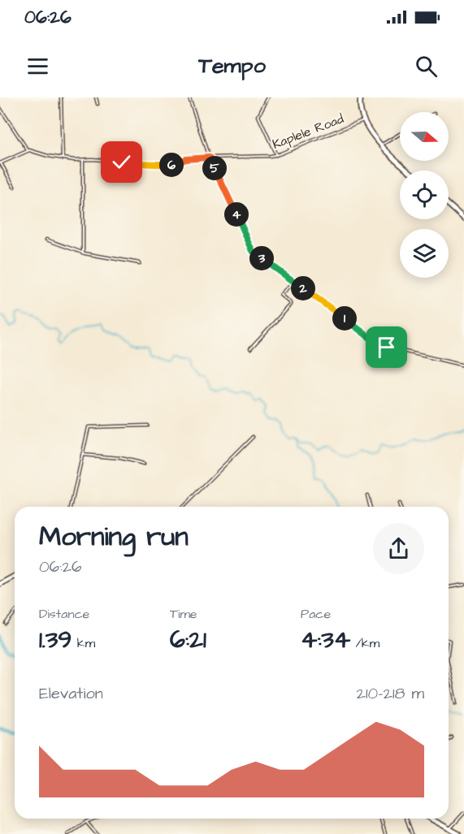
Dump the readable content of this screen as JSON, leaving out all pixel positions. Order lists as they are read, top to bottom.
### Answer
{
  "streets": {
    "street": ["Kaplele Road"]
  },
  "north": "right",
  "page": {
    "status": "06:26",
    "header": "Tempo",
    "pins": [
      "6",
      "5",
      "4",
      "3",
      "2",
      "1"
    ],
    "heading": ["Morning run", "06:26"],
    "stats": [
      ["Distance", "1.39 km"],
      ["Time", "6:21"],
      ["Pace", "4:34 /km"]
    ],
    "chart": ["Elevation", "210–218 m"]
  }
}
